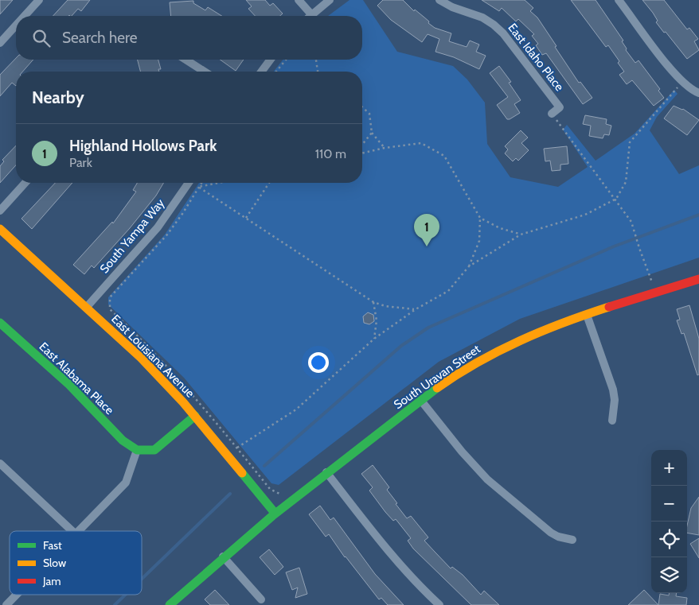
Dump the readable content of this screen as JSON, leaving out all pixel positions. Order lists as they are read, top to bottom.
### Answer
{
  "streets": {
    "street": [
      "East Idaho Place",
      "South Yampa Way",
      "East Louisiana Avenue",
      "South Uravan Street",
      "East Alabama Place"
    ]
  },
  "crossings": [
    ["South Yampa Way", "East Louisiana Avenue"],
    ["East Louisiana Avenue", "South Uravan Street"]
  ],
  "legend": ["Fast", "Slow", "Jam"],
  "page": {
    "search": "Search here",
    "heading": "Nearby",
    "list": [
      {
        "mark": "1",
        "name": "Highland Hollows Park",
        "note": "Park",
        "value": "110 m"
      }
    ],
    "pins": "1",
    "map_buttons": ["+", "−"]
  }
}
